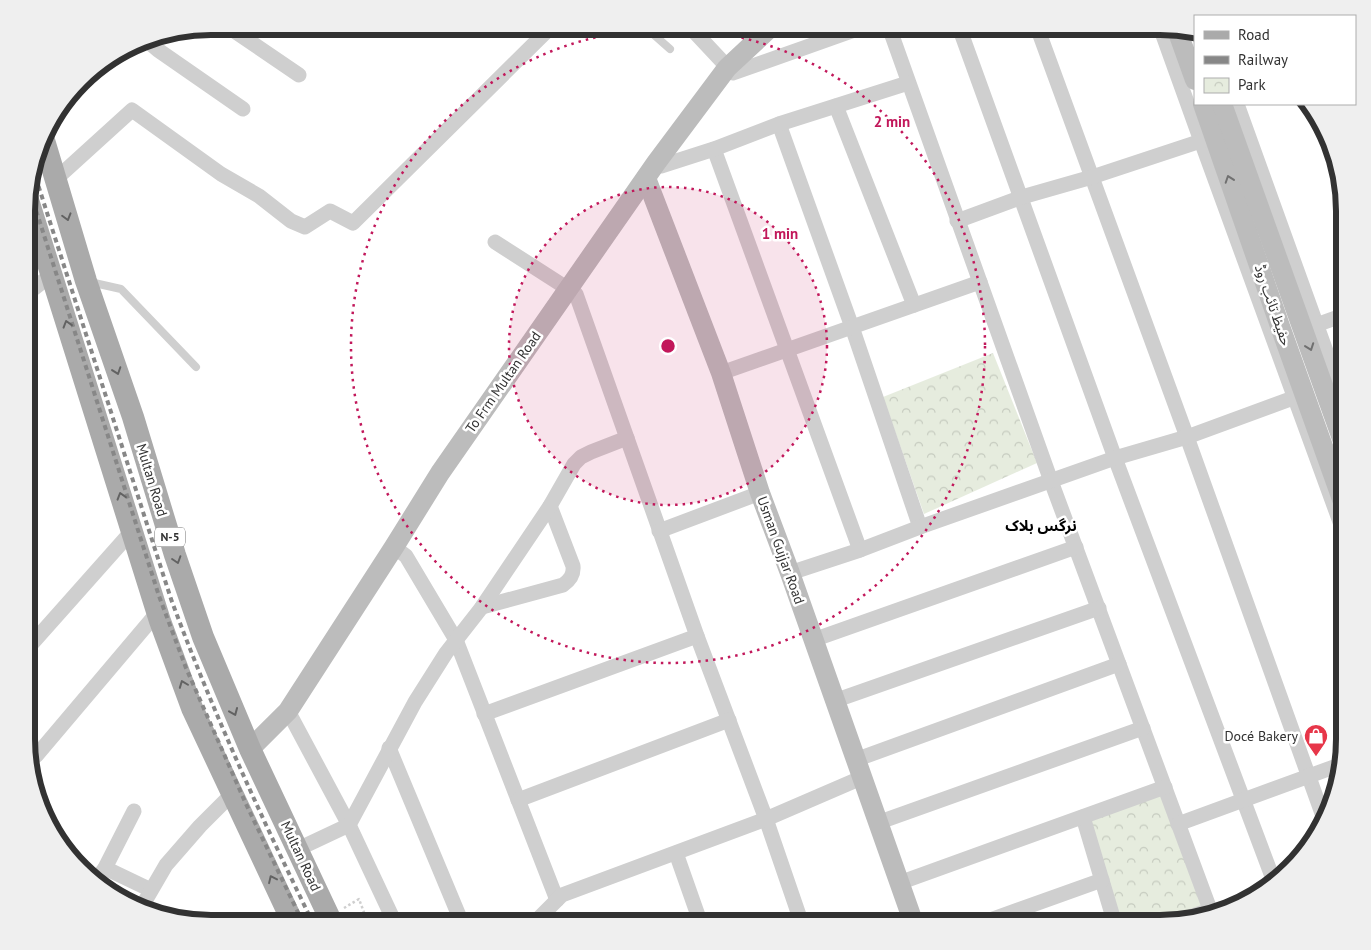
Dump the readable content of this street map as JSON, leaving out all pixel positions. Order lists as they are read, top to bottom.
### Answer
{
  "streets": {
    "main road": ["Multan Road", "N-5"],
    "street": ["حفیظ تائب روڈ", "To Frm Multan Road", "Usman Gujjar Road"]
  },
  "crossings": [
    ["To Frm Multan Road", "Multan Road"],
    ["To Frm Multan Road", "Usman Gujjar Road"]
  ],
  "districts": ["نرگس بلاک"],
  "places": {
    "shop": ["Docé Bakery"]
  },
  "legend": ["Road", "Railway", "Park"],
  "rings": ["2 min", "1 min"]
}
